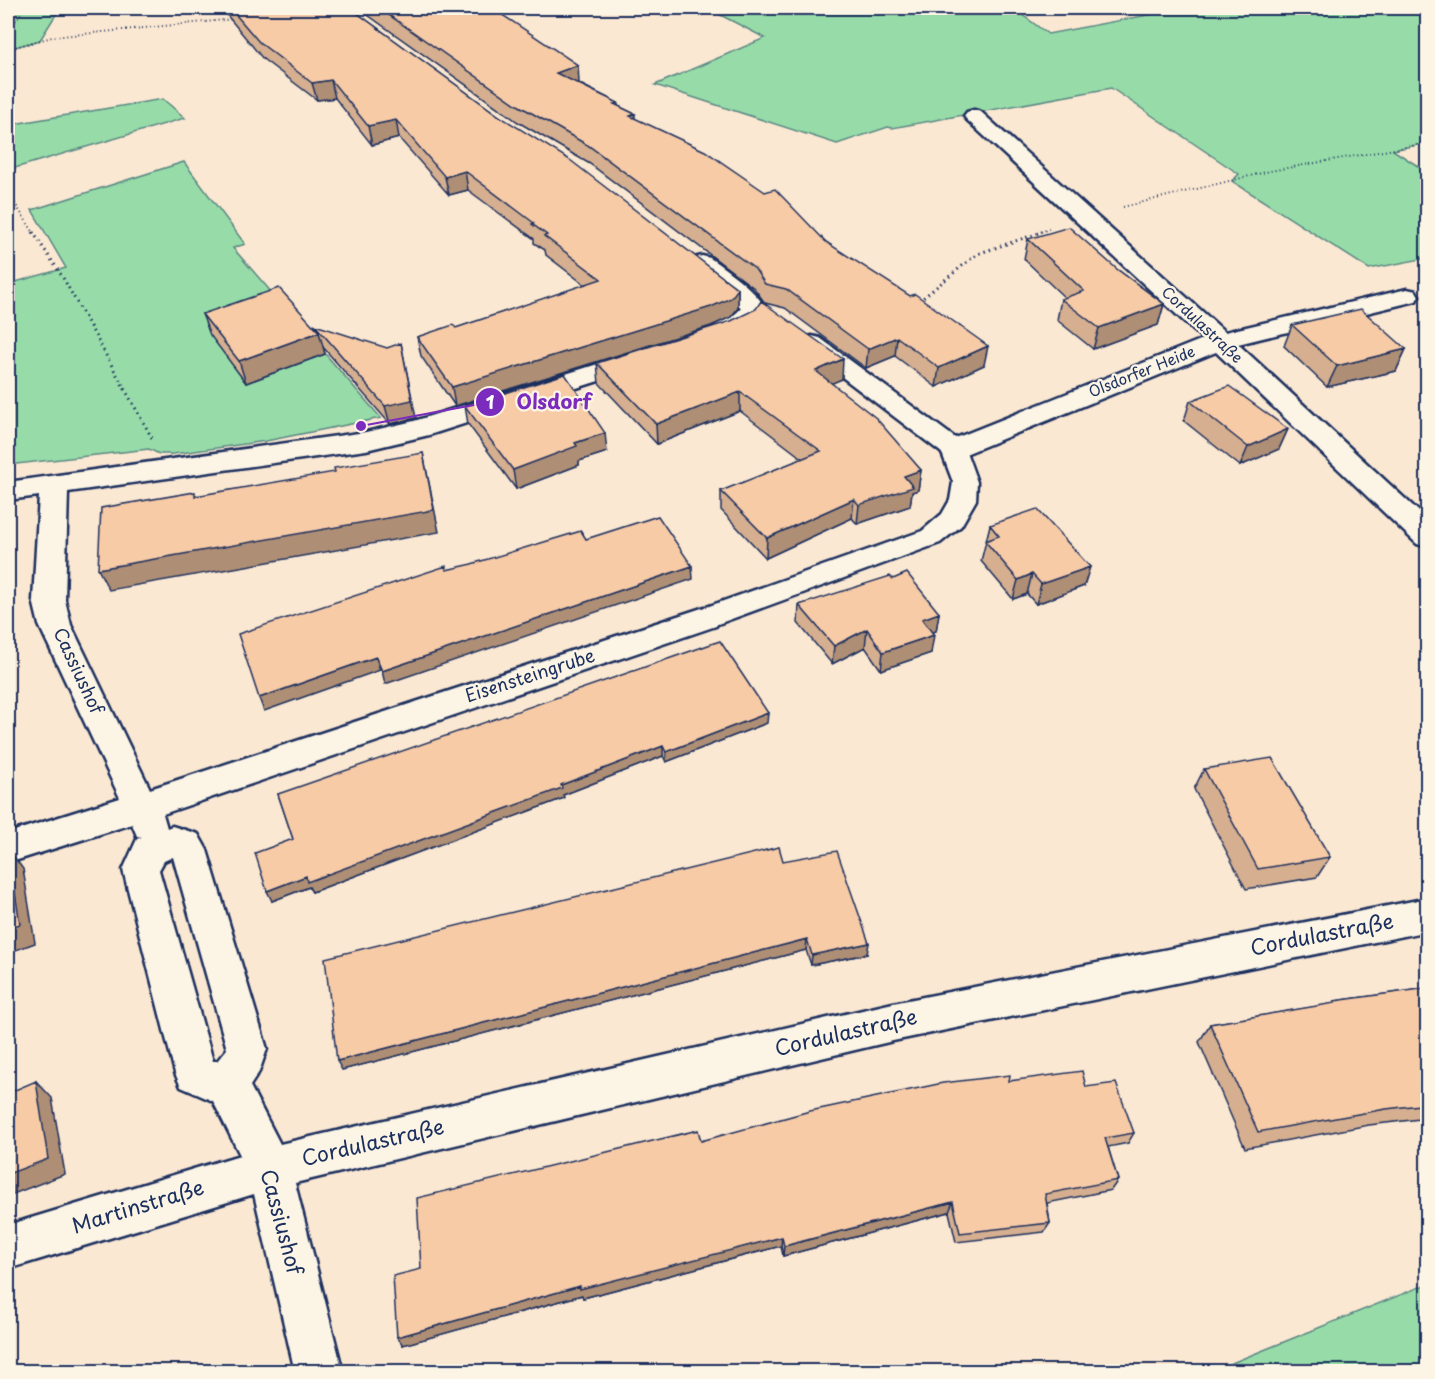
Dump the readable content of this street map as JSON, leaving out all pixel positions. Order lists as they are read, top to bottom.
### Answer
{
  "streets": {
    "street": [
      "Cordulastraße",
      "Olsdorfer Heide",
      "Cassiushof",
      "Eisensteingrube",
      "Martinstraße"
    ]
  },
  "crossings": [
    ["Cordulastraße", "Olsdorfer Heide"],
    ["Cordulastraße", "Cassiushof"],
    ["Cordulastraße", "Martinstraße"],
    ["Olsdorfer Heide", "Eisensteingrube"],
    ["Cassiushof", "Eisensteingrube"],
    ["Cassiushof", "Martinstraße"]
  ],
  "places": ["Olsdorf"]
}
